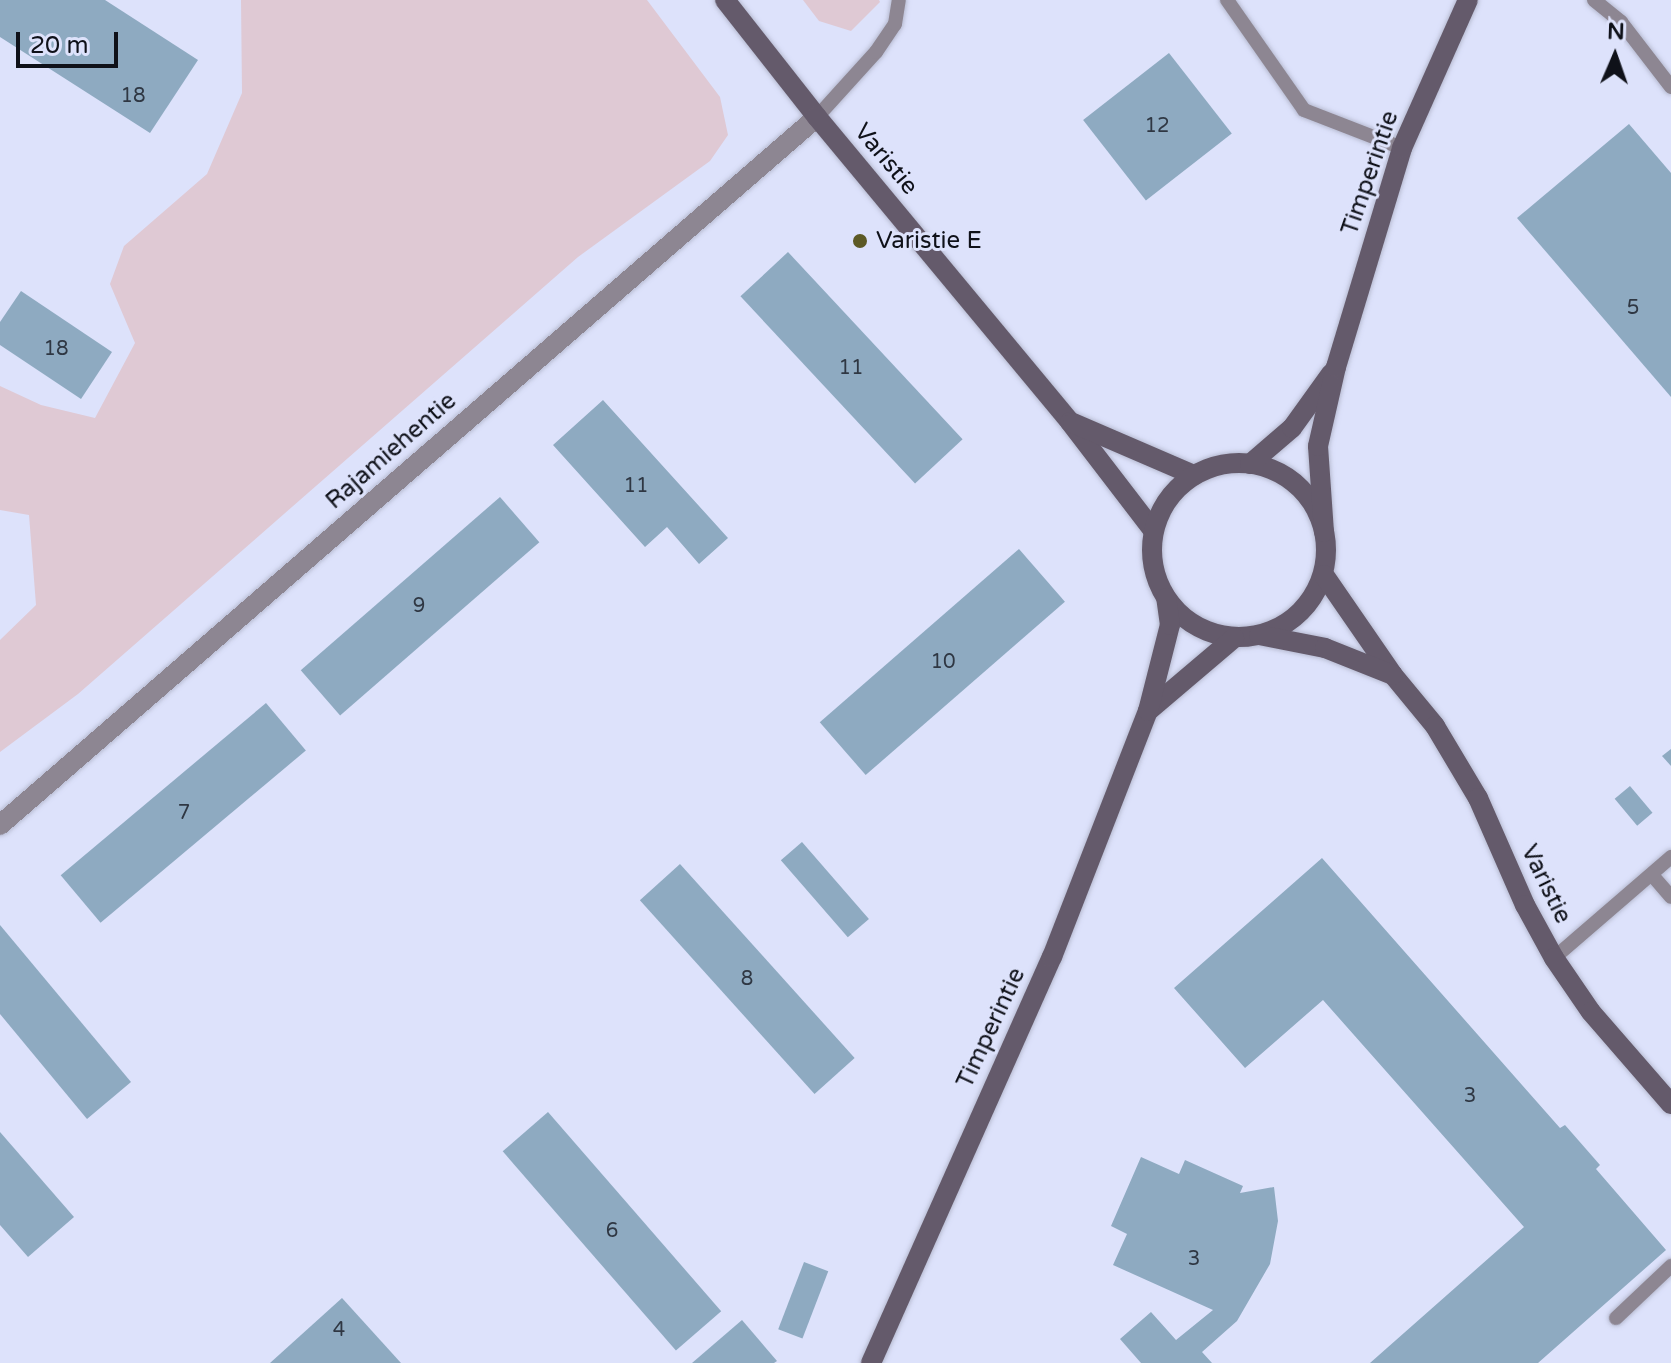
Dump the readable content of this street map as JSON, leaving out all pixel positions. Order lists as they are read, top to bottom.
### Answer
{
  "streets": {
    "street": ["Varistie", "Timperintie", "Rajamiehentie"]
  },
  "crossings": [
    ["Varistie", "Timperintie"],
    ["Varistie", "Rajamiehentie"]
  ],
  "places": ["Varistie E"],
  "house_numbers": [
    "18",
    "12",
    "5",
    "18",
    "11",
    "11",
    "9",
    "10",
    "7",
    "8",
    "3",
    "6",
    "3",
    "4"
  ],
  "scale_bar": "20 m",
  "north": "top"
}
